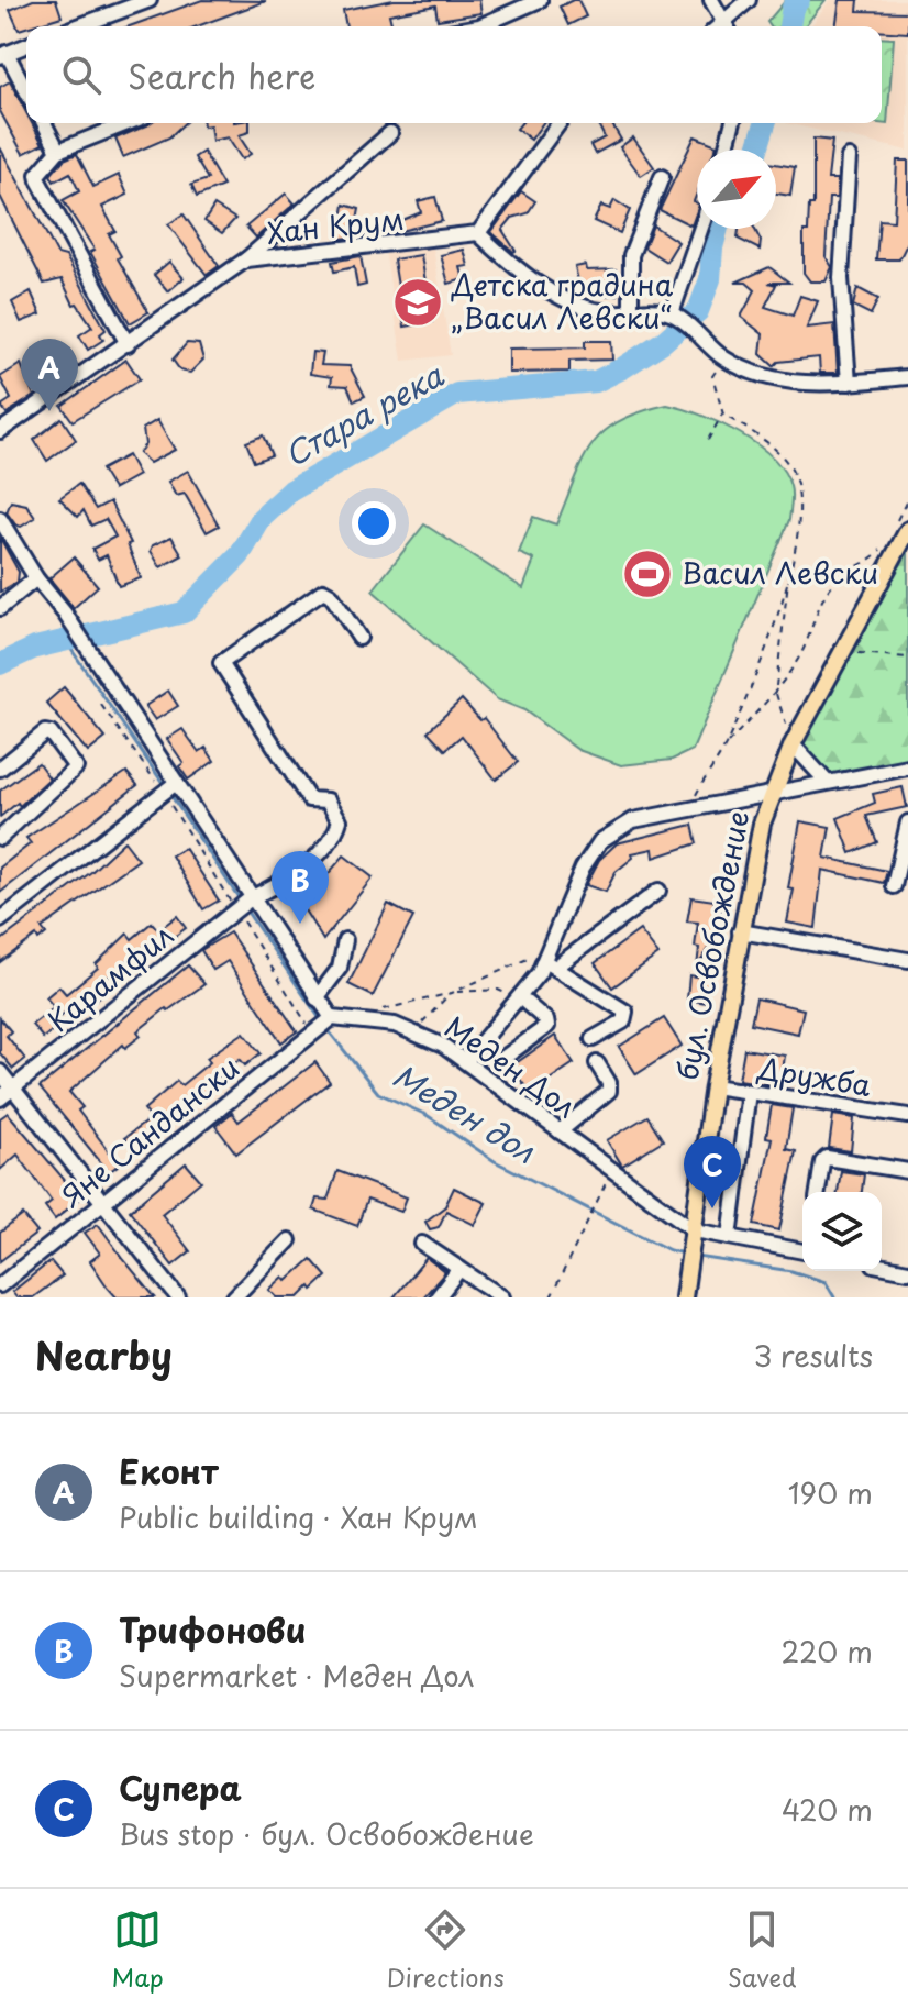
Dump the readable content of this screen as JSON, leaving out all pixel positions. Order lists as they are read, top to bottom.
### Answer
{
  "streets": {
    "main road": ["бул. Освобождение"],
    "street": [
      "Хан Крум",
      "Карамфил",
      "Меден Дол",
      "Дружба",
      "Яне Сандански"
    ]
  },
  "crossings": [
    ["бул. Освобождение", "Меден Дол"],
    ["бул. Освобождение", "Дружба"],
    ["Меден Дол", "Яне Сандански"]
  ],
  "water": ["Стара река", "Меден дол"],
  "places": {
    "school or university": ["Детска градина „Васил Левски“"],
    "sports": ["Васил Левски"]
  },
  "north": "top right",
  "page": {
    "search": "Search here",
    "pins": ["A", "B", "C"],
    "heading": ["Nearby", "3 results"],
    "list": [
      {
        "mark": "A",
        "name": "Еконт",
        "note": "Public building · Хан Крум",
        "value": "190 m"
      },
      {
        "mark": "B",
        "name": "Трифонови",
        "note": "Supermarket · Меден Дол",
        "value": "220 m"
      },
      {
        "mark": "C",
        "name": "Супера",
        "note": "Bus stop · бул. Освобождение",
        "value": "420 m"
      }
    ],
    "nav": ["Map", "Directions", "Saved"]
  }
}
